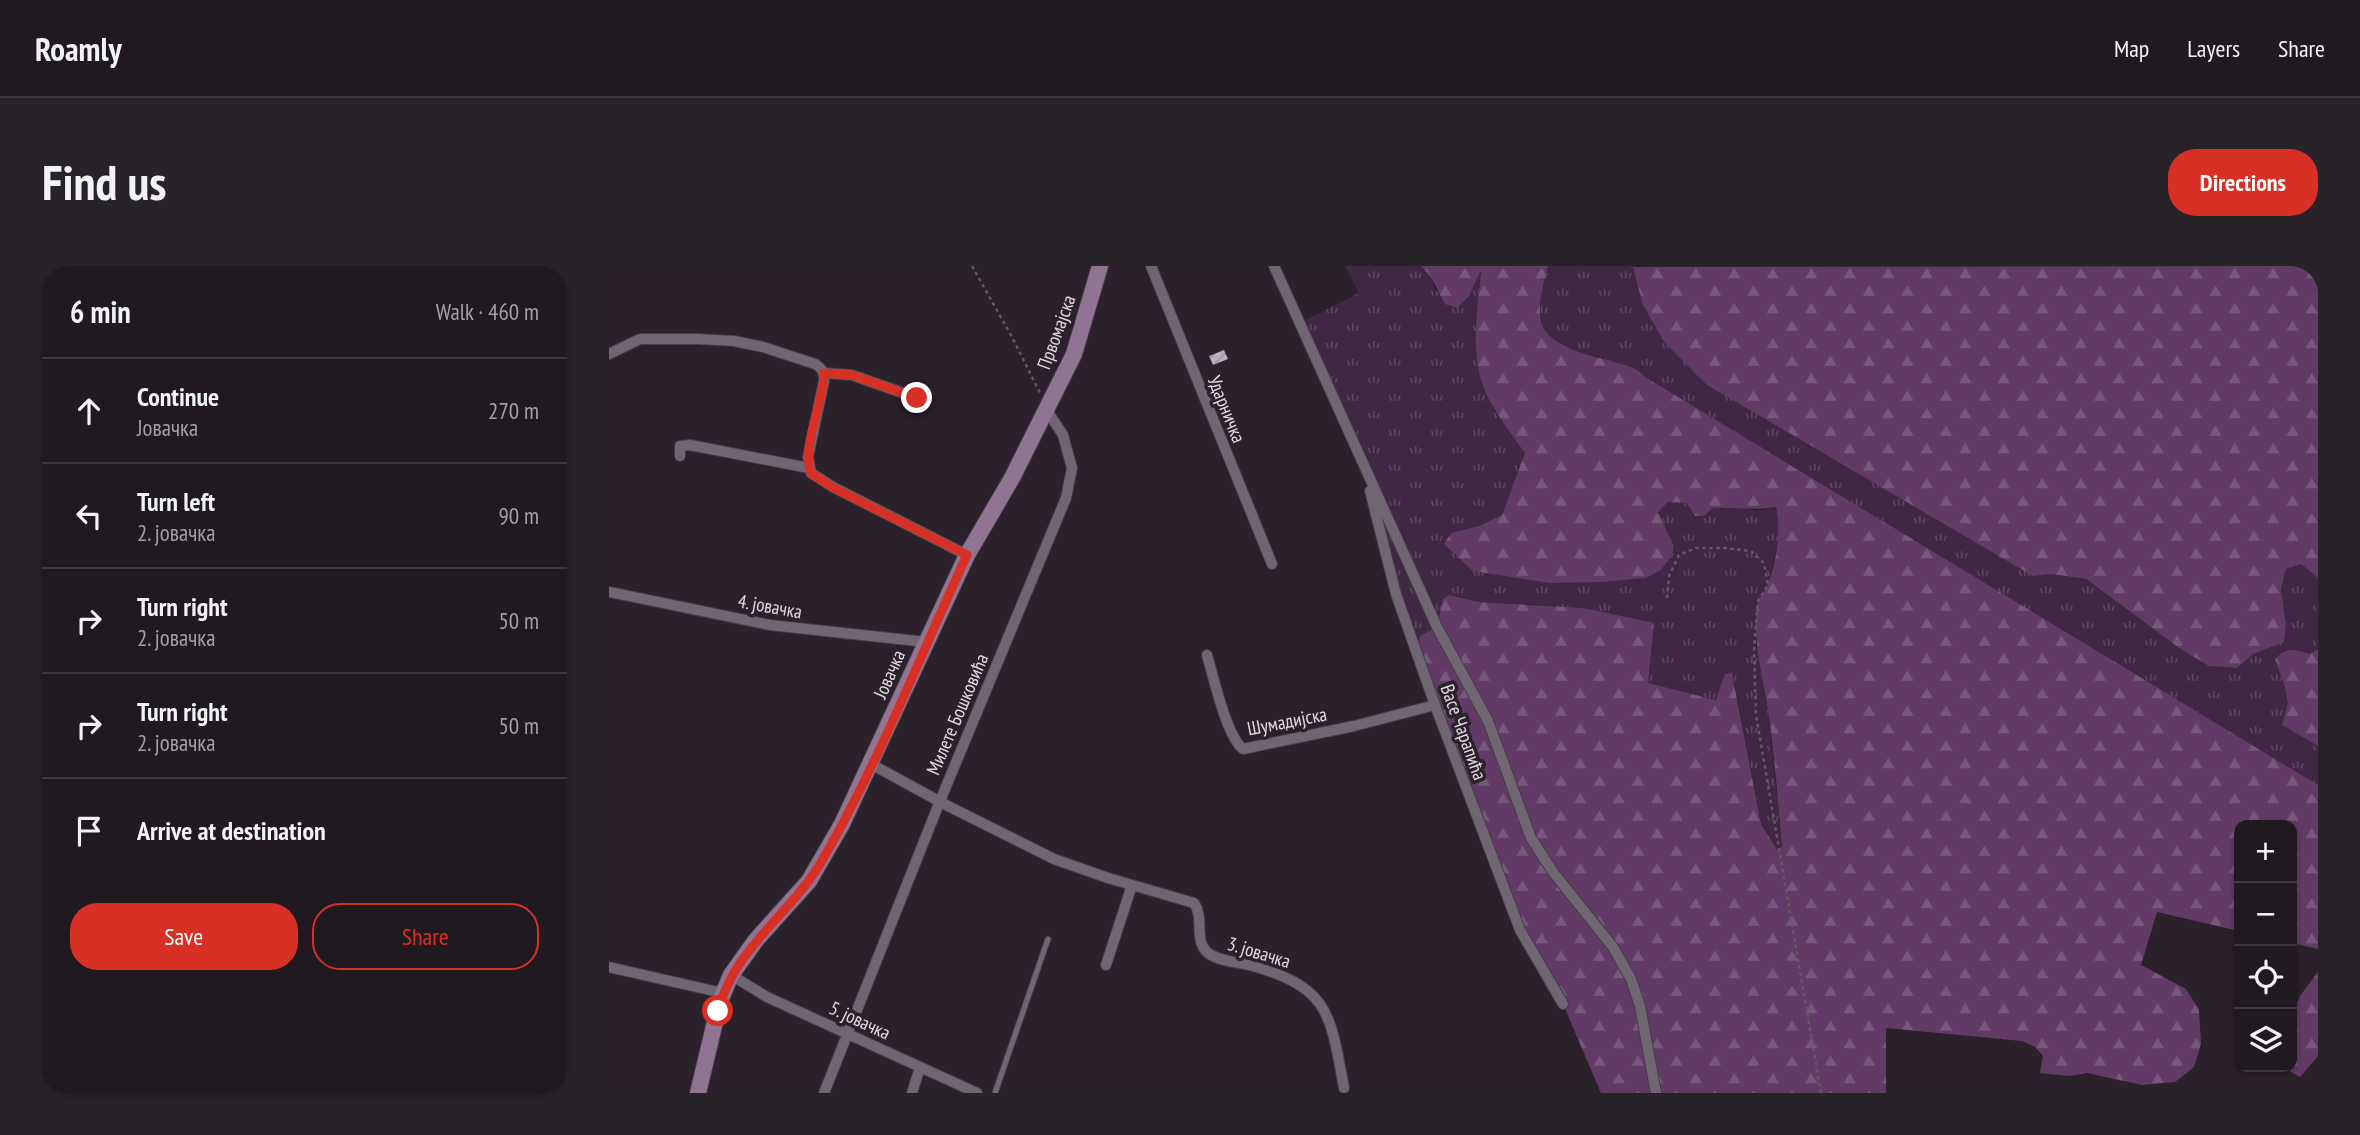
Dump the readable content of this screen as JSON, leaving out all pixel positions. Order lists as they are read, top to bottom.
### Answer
{
  "streets": {
    "main road": ["Првомајска", "Јовачка"],
    "street": [
      "Ударничка",
      "4. јовачка",
      "Милете Бошковића",
      "Шумадијска",
      "Васе Чарапића",
      "3. јовачка",
      "5. јовачка"
    ]
  },
  "crossings": [
    ["Првомајска", "Јовачка"],
    ["Првомајска", "Милете Бошковића"],
    ["4. јовачка", "Јовачка"],
    ["Јовачка", "Милете Бошковића"],
    ["Јовачка", "3. јовачка"],
    ["Јовачка", "5. јовачка"],
    ["Милете Бошковића", "3. јовачка"],
    ["Милете Бошковића", "5. јовачка"],
    ["Шумадијска", "Васе Чарапића"]
  ],
  "page": {
    "header": "Roamly",
    "nav": ["Map", "Layers", "Share"],
    "buttons": [
      "Directions",
      ["Save", "Share"]
    ],
    "title": "Find us",
    "heading": ["6 min", "Walk · 460 m"],
    "list": [
      ["Continue", "Јовачка", "270 m"],
      ["Turn left", "2. јовачка", "90 m"],
      ["Turn right", "2. јовачка", "50 m"],
      ["Turn right", "2. јовачка", "50 m"],
      "Arrive at destination"
    ],
    "map_buttons": ["+", "−"]
  }
}
